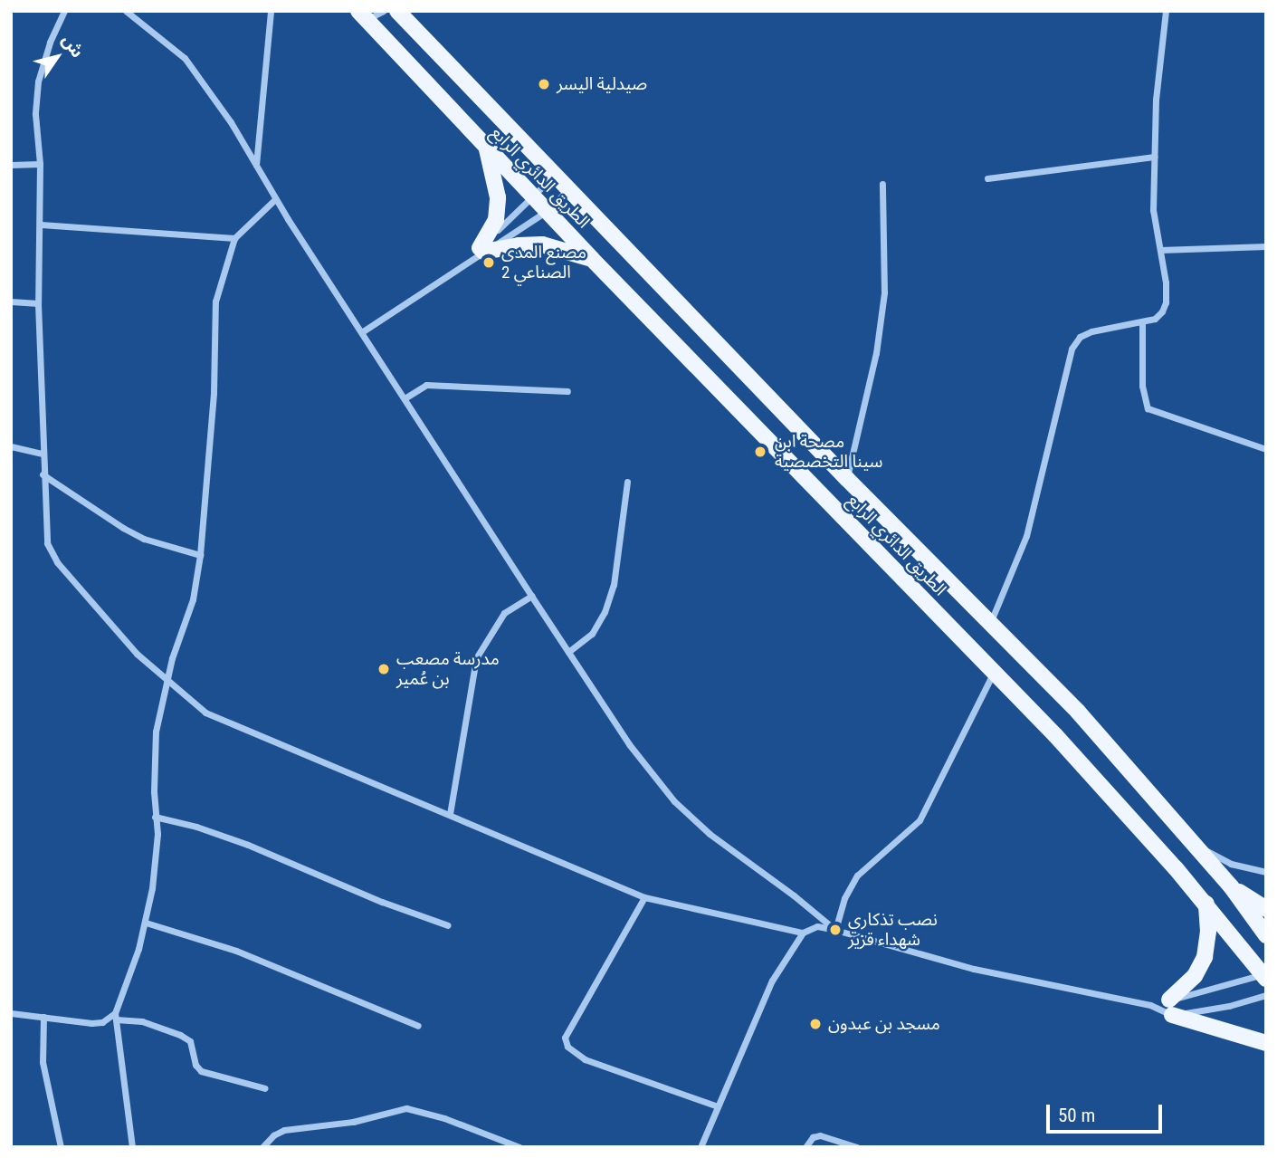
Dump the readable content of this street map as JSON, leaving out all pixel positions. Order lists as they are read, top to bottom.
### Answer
{
  "streets": {
    "main road": ["الطريق الدائري الرابع"]
  },
  "places": [
    "صيدلية اليسر",
    "مصنع المدى الصناعي 2",
    "مصحة ابن سينا التخصصية",
    "مدرسة مصعب بن عُمير",
    "نصب تذكاري شهداء قزير",
    "مسجد بن عبدون"
  ],
  "scale_bar": "50 m",
  "north": "top right"
}
